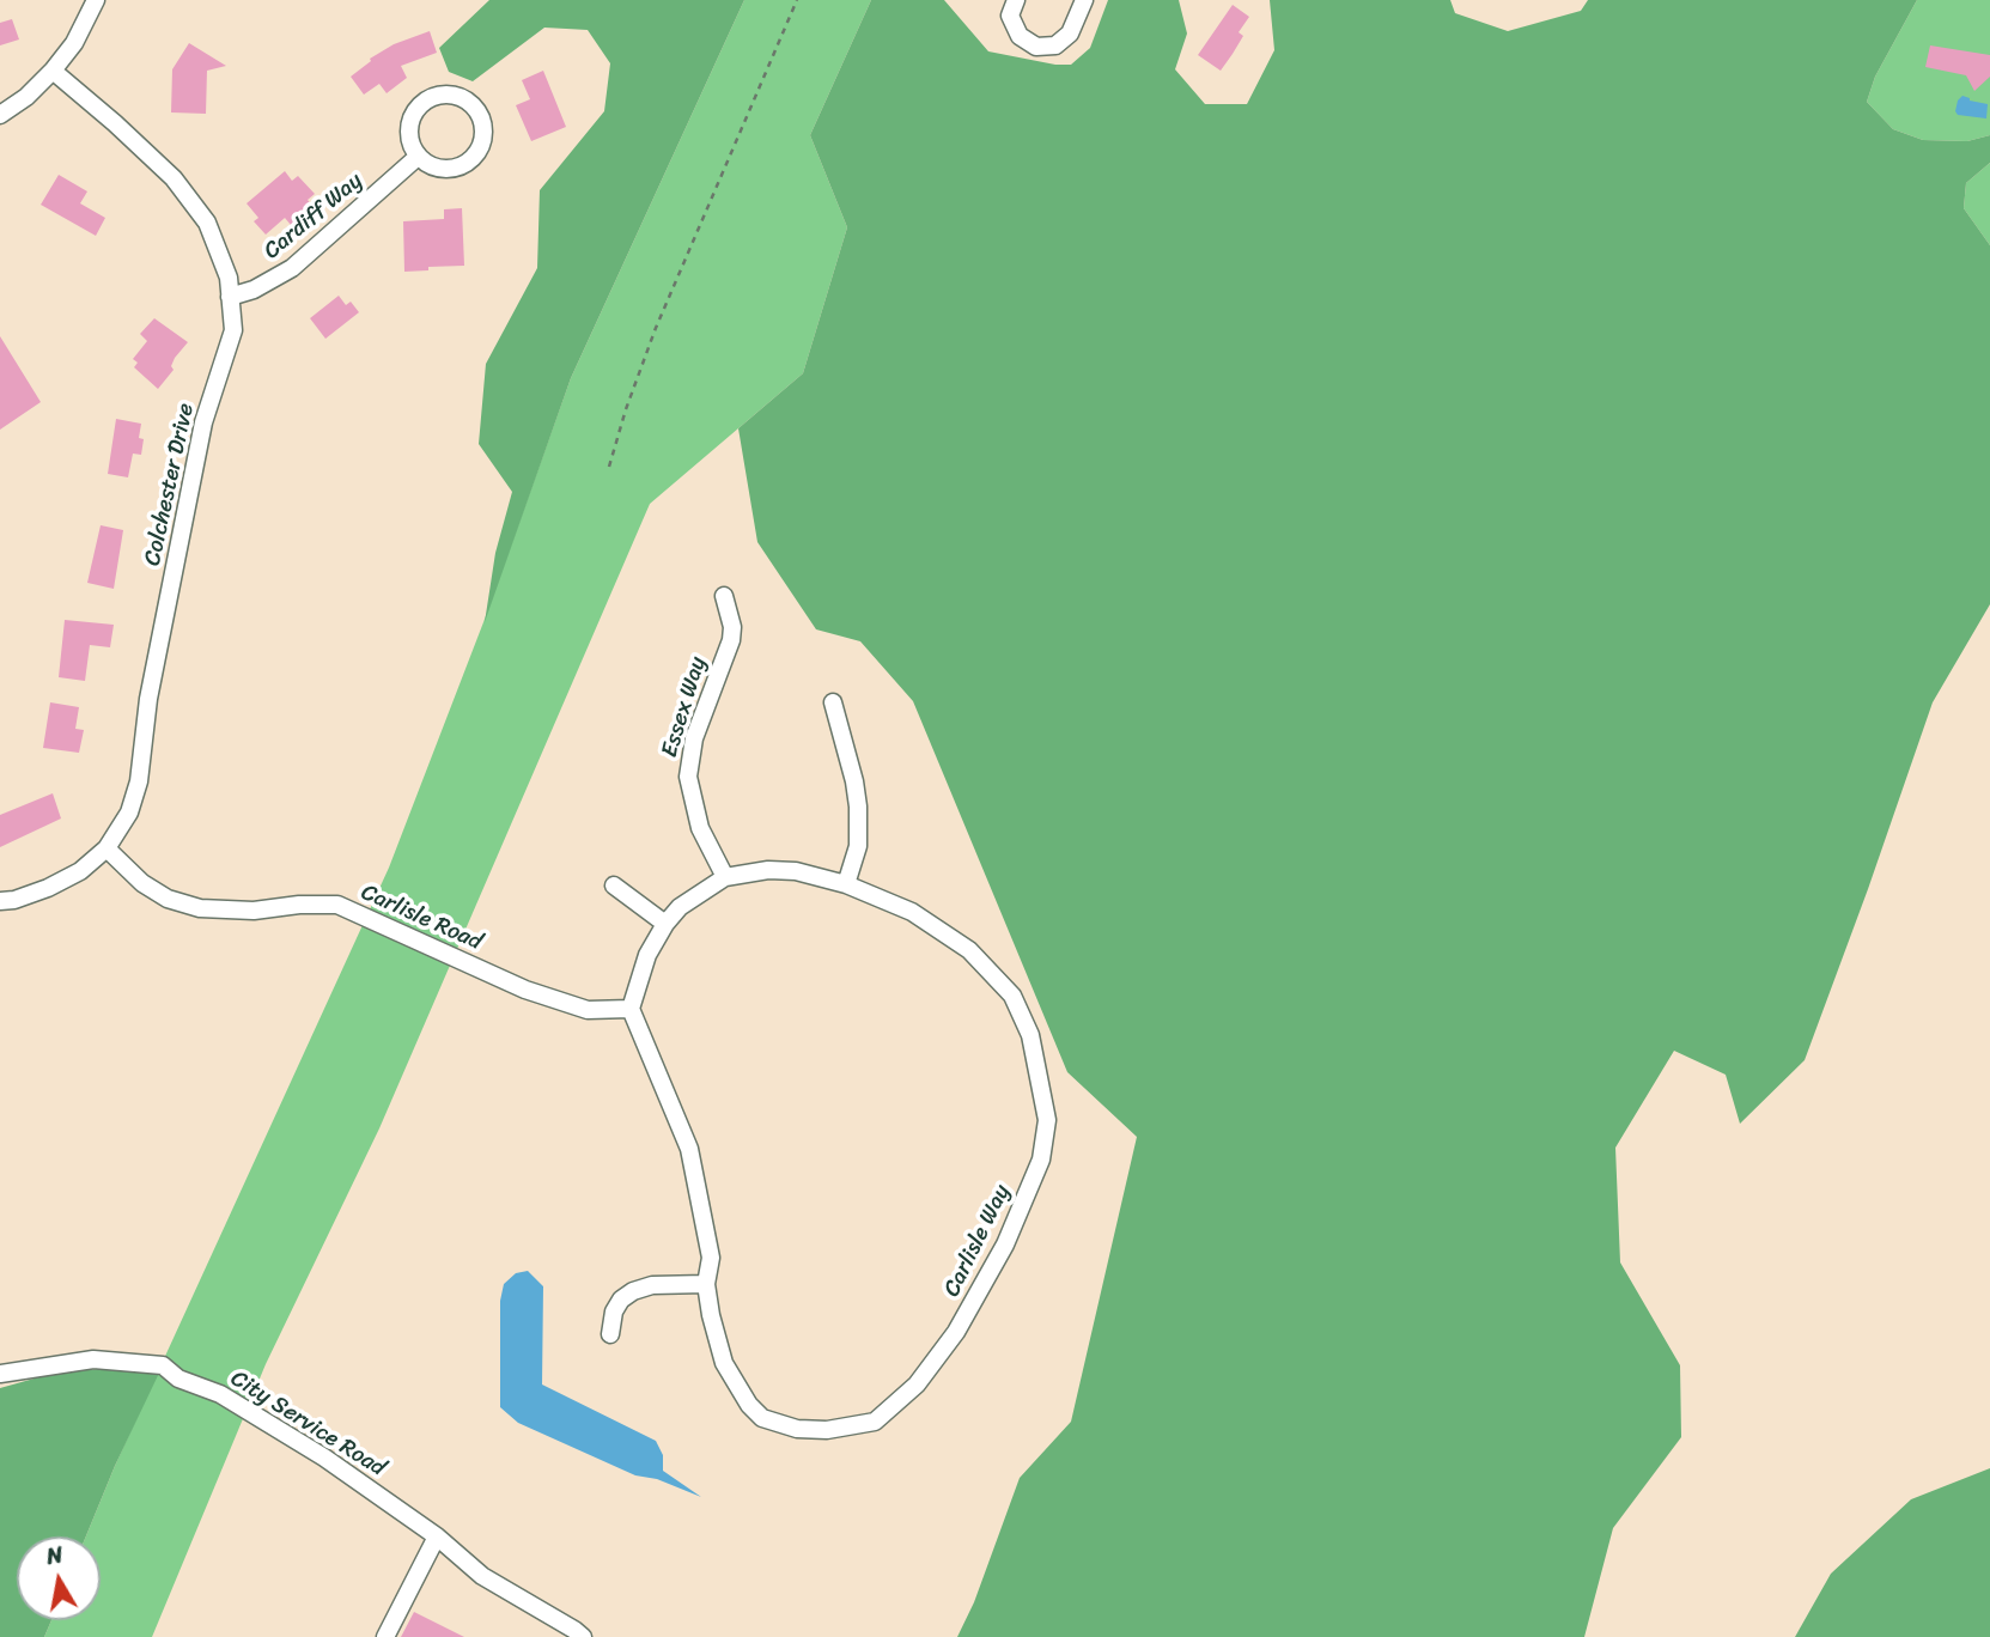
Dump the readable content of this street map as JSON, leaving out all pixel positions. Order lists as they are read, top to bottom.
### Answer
{
  "streets": {
    "street": [
      "Cardiff Way",
      "Colchester Drive",
      "Essex Way",
      "Carlisle Road",
      "Carlisle Way",
      "City Service Road"
    ]
  },
  "crossings": [
    ["Cardiff Way", "Colchester Drive"],
    ["Colchester Drive", "Carlisle Road"],
    ["Essex Way", "Carlisle Way"],
    ["Carlisle Road", "Carlisle Way"]
  ],
  "north": "top"
}
